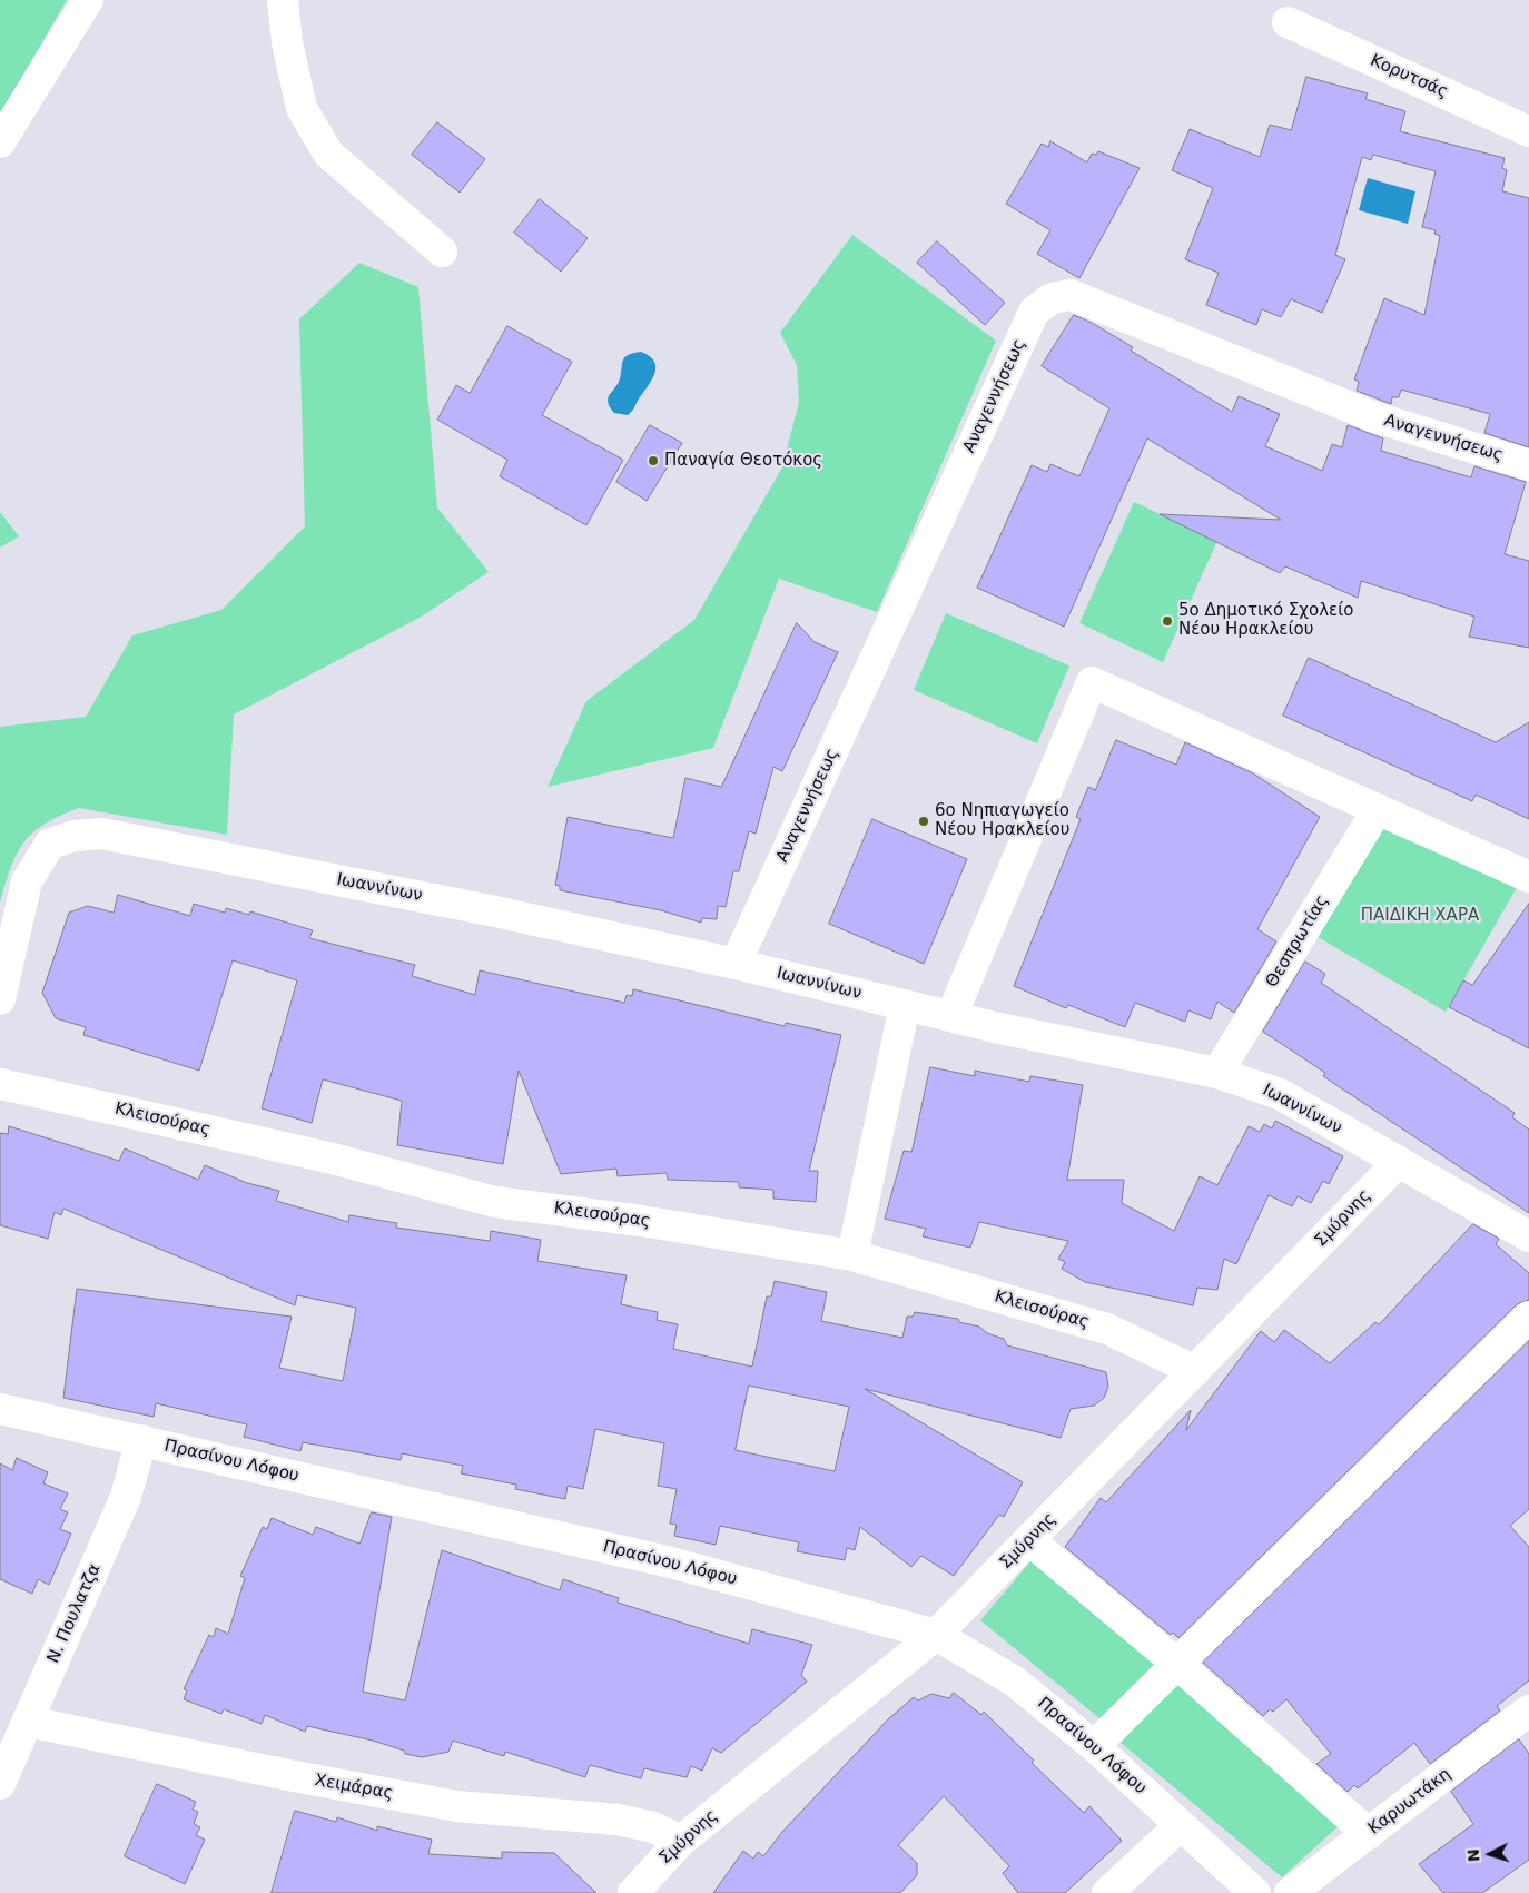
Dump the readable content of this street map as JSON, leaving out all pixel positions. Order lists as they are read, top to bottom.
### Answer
{
  "streets": {
    "street": [
      "Κορυτσάς",
      "Αναγεννήσεως",
      "Ιωαννίνων",
      "Θεσπρωτίας",
      "Κλεισούρας",
      "Σμύρνης",
      "Πρασίνου Λόφου",
      "Ν. Πουλατζα",
      "Χειμάρας",
      "Καρυωτάκη"
    ]
  },
  "crossings": [
    ["Αναγεννήσεως", "Ιωαννίνων"],
    ["Ιωαννίνων", "Θεσπρωτίας"],
    ["Ιωαννίνων", "Σμύρνης"],
    ["Κλεισούρας", "Σμύρνης"],
    ["Σμύρνης", "Πρασίνου Λόφου"],
    ["Σμύρνης", "Χειμάρας"],
    ["Πρασίνου Λόφου", "Ν. Πουλατζα"],
    ["Ν. Πουλατζα", "Χειμάρας"]
  ],
  "parks": ["ΠΑΙΔΙΚΗ ΧΑΡΑ"],
  "places": ["Παναγία Θεοτόκος", "5ο Δημοτικό Σχολείο Νέου Ηρακλείου", "6ο Νηπιαγωγείο Νέου Ηρακλείου"],
  "north": "left"
}
